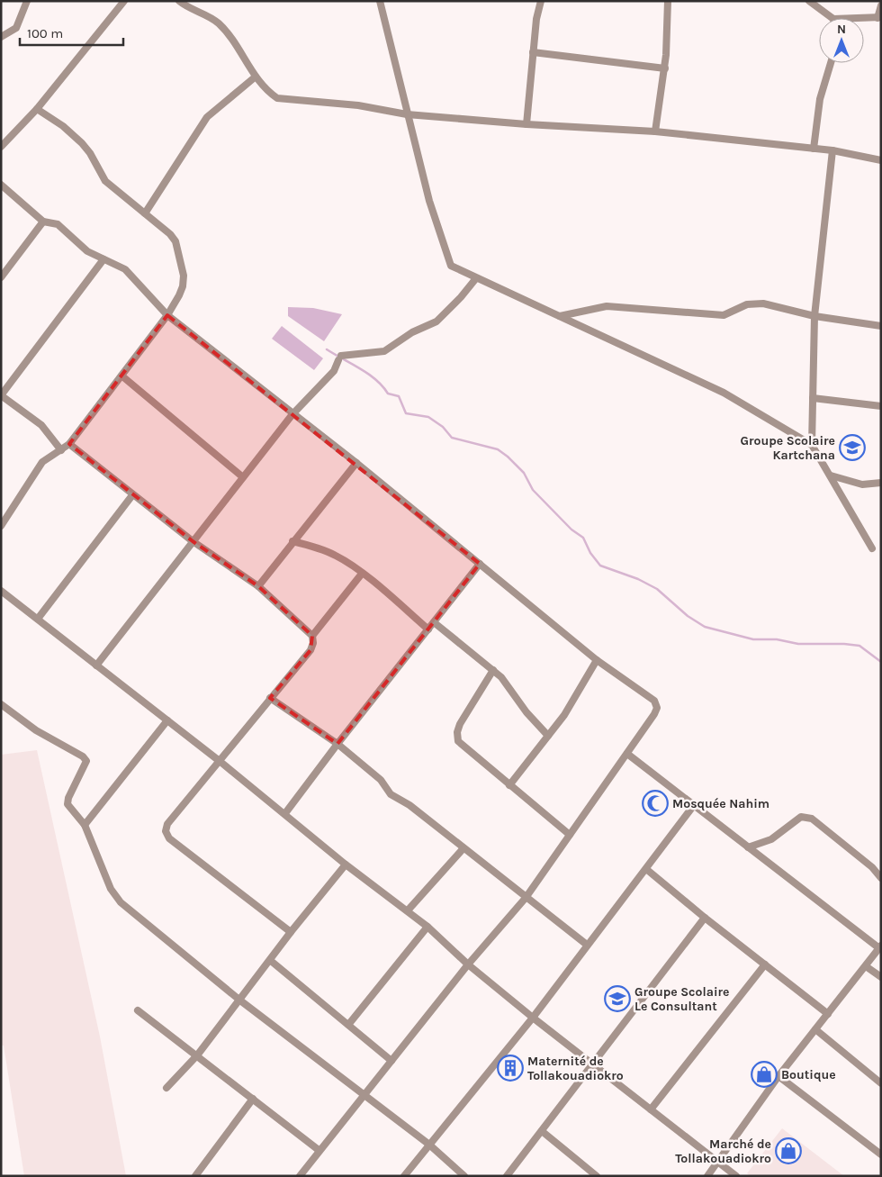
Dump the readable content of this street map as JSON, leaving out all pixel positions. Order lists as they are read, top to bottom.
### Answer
{
  "places": {
    "school or university": ["Groupe Scolaire Kartchana", "Groupe Scolaire Le Consultant"],
    "mosque": ["Mosquée Nahim"],
    "building": ["Maternité de Tollakouadiokro"],
    "shop": ["Boutique", "Marché de Tollakouadiokro"]
  },
  "scale_bar": "100 m",
  "north": "top"
}
